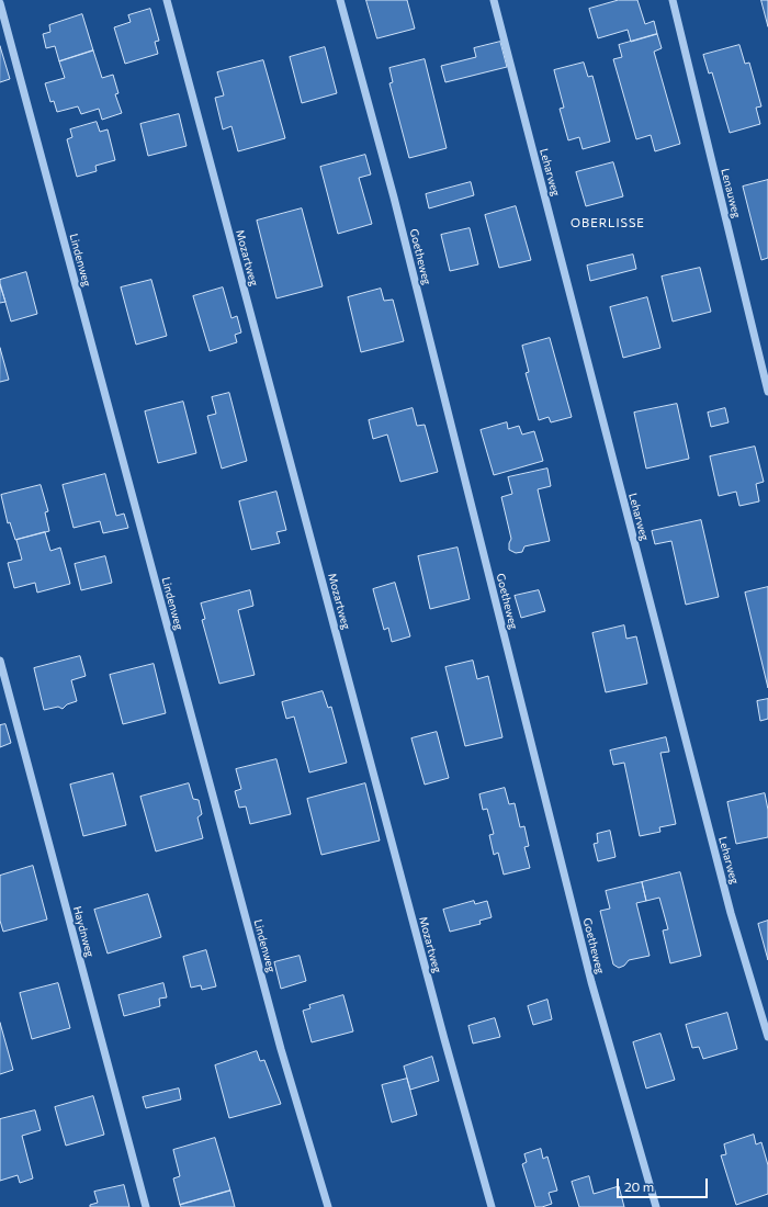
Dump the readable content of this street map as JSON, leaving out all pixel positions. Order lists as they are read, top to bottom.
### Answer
{
  "streets": {
    "street": [
      "Leharweg",
      "Lenauweg",
      "Goetheweg",
      "Mozartweg",
      "Lindenweg",
      "Haydnweg"
    ]
  },
  "districts": ["OBERLISSE"],
  "scale_bar": "20 m"
}
